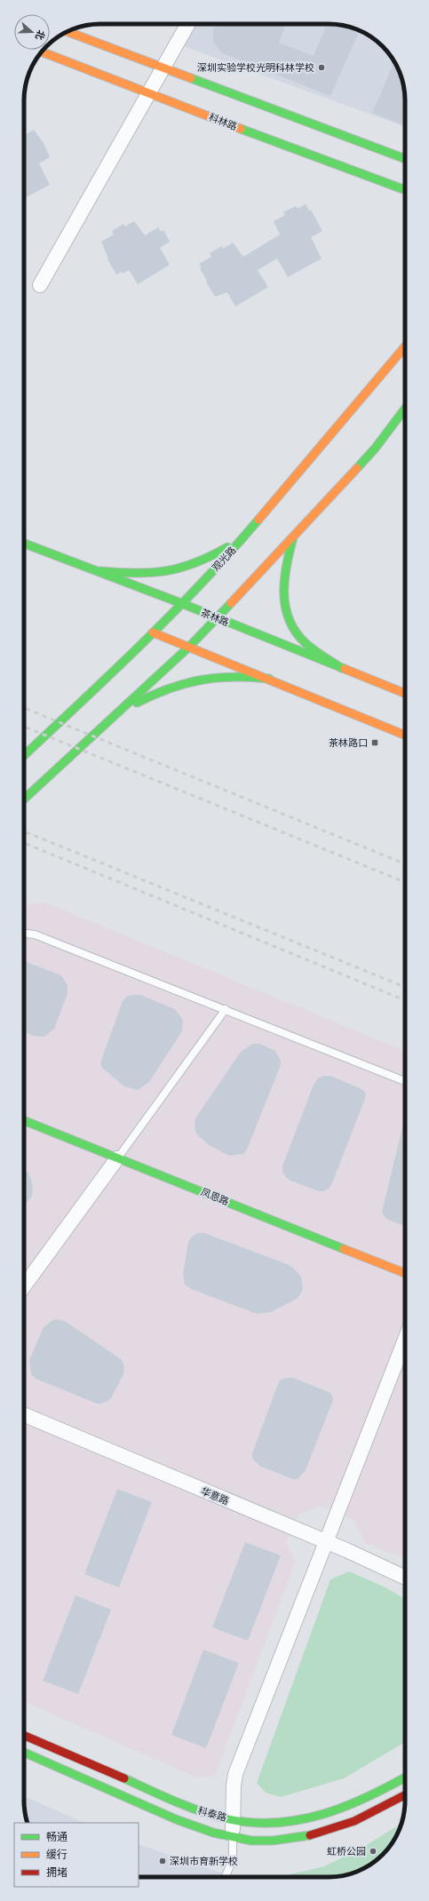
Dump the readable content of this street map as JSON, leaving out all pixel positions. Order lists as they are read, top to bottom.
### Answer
{
  "streets": {
    "main road": [
      "科林路",
      "观光路",
      "茶林路",
      "凤恩路",
      "科泰路"
    ],
    "street": ["华意路"]
  },
  "crossings": [
    ["观光路", "茶林路"]
  ],
  "places": {
    "other": ["深圳实验学校光明科林学校", "虹桥公园", "深圳市育新学校"],
    "transit": ["茶林路口"]
  },
  "legend": ["畅通", "缓行", "拥堵"],
  "north": "right"
}
